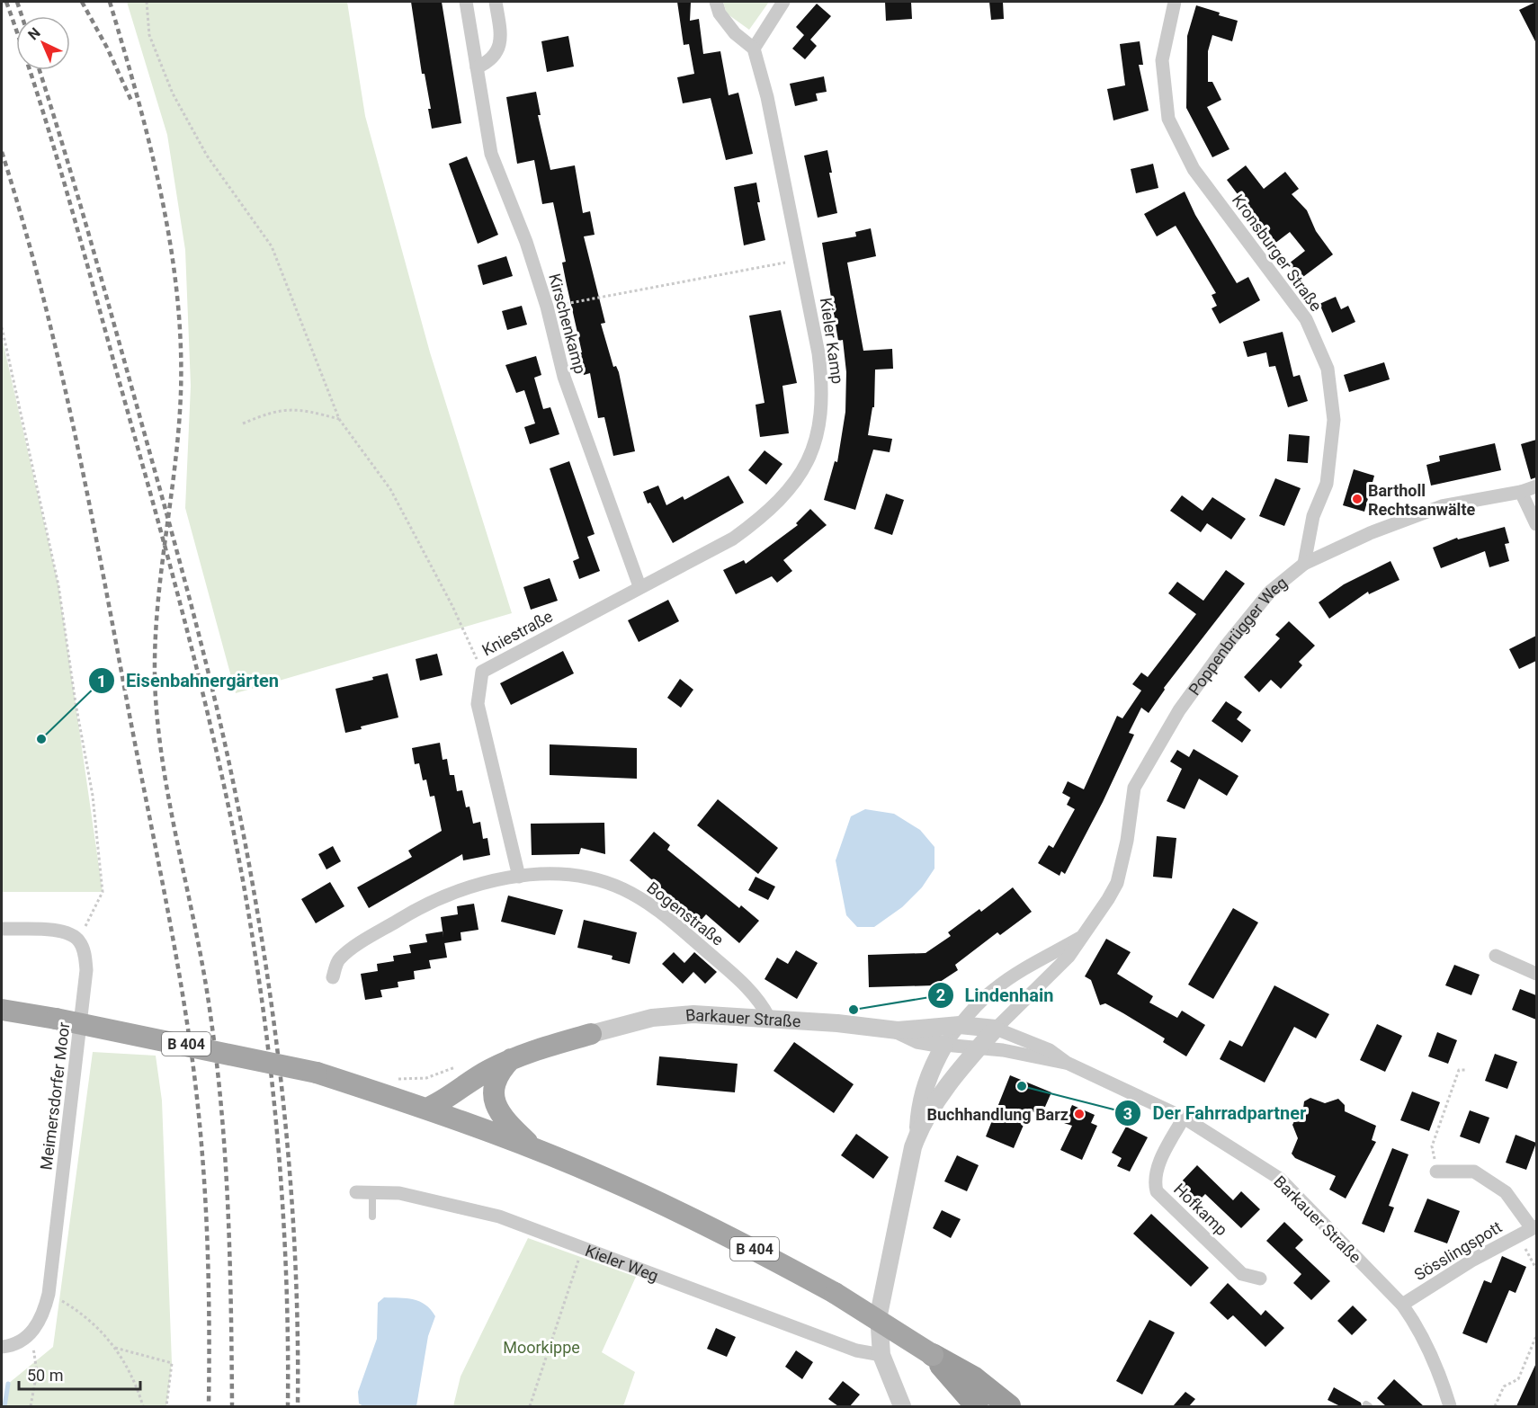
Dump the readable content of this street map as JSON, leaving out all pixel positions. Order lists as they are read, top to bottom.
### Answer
{
  "streets": {
    "highway": ["B 404"],
    "street": [
      "Kronsburger Straße",
      "Kirschenkamp",
      "Kieler Kamp",
      "Kniestraße",
      "Poppenbrügger Weg",
      "Bogenstraße",
      "Barkauer Straße",
      "Meimersdorfer Moor",
      "Hofkamp",
      "Sösslingspott",
      "Kieler Weg"
    ]
  },
  "crossings": [
    ["Kronsburger Straße", "Poppenbrügger Weg"],
    ["Kirschenkamp", "Kieler Kamp"],
    ["Kirschenkamp", "Kniestraße"],
    ["Kieler Kamp", "Kniestraße"],
    ["Kniestraße", "Bogenstraße"],
    ["Poppenbrügger Weg", "Barkauer Straße"],
    ["Bogenstraße", "Barkauer Straße"],
    ["Barkauer Straße", "Hofkamp"],
    ["Barkauer Straße", "Sösslingspott"]
  ],
  "parks": ["Moorkippe"],
  "places": [
    "Bartholl Rechtsanwälte",
    "Eisenbahnergärten",
    "Lindenhain",
    "Der Fahrradpartner",
    "Buchhandlung Barz"
  ],
  "scale_bar": "50 m",
  "north": "top left"
}
